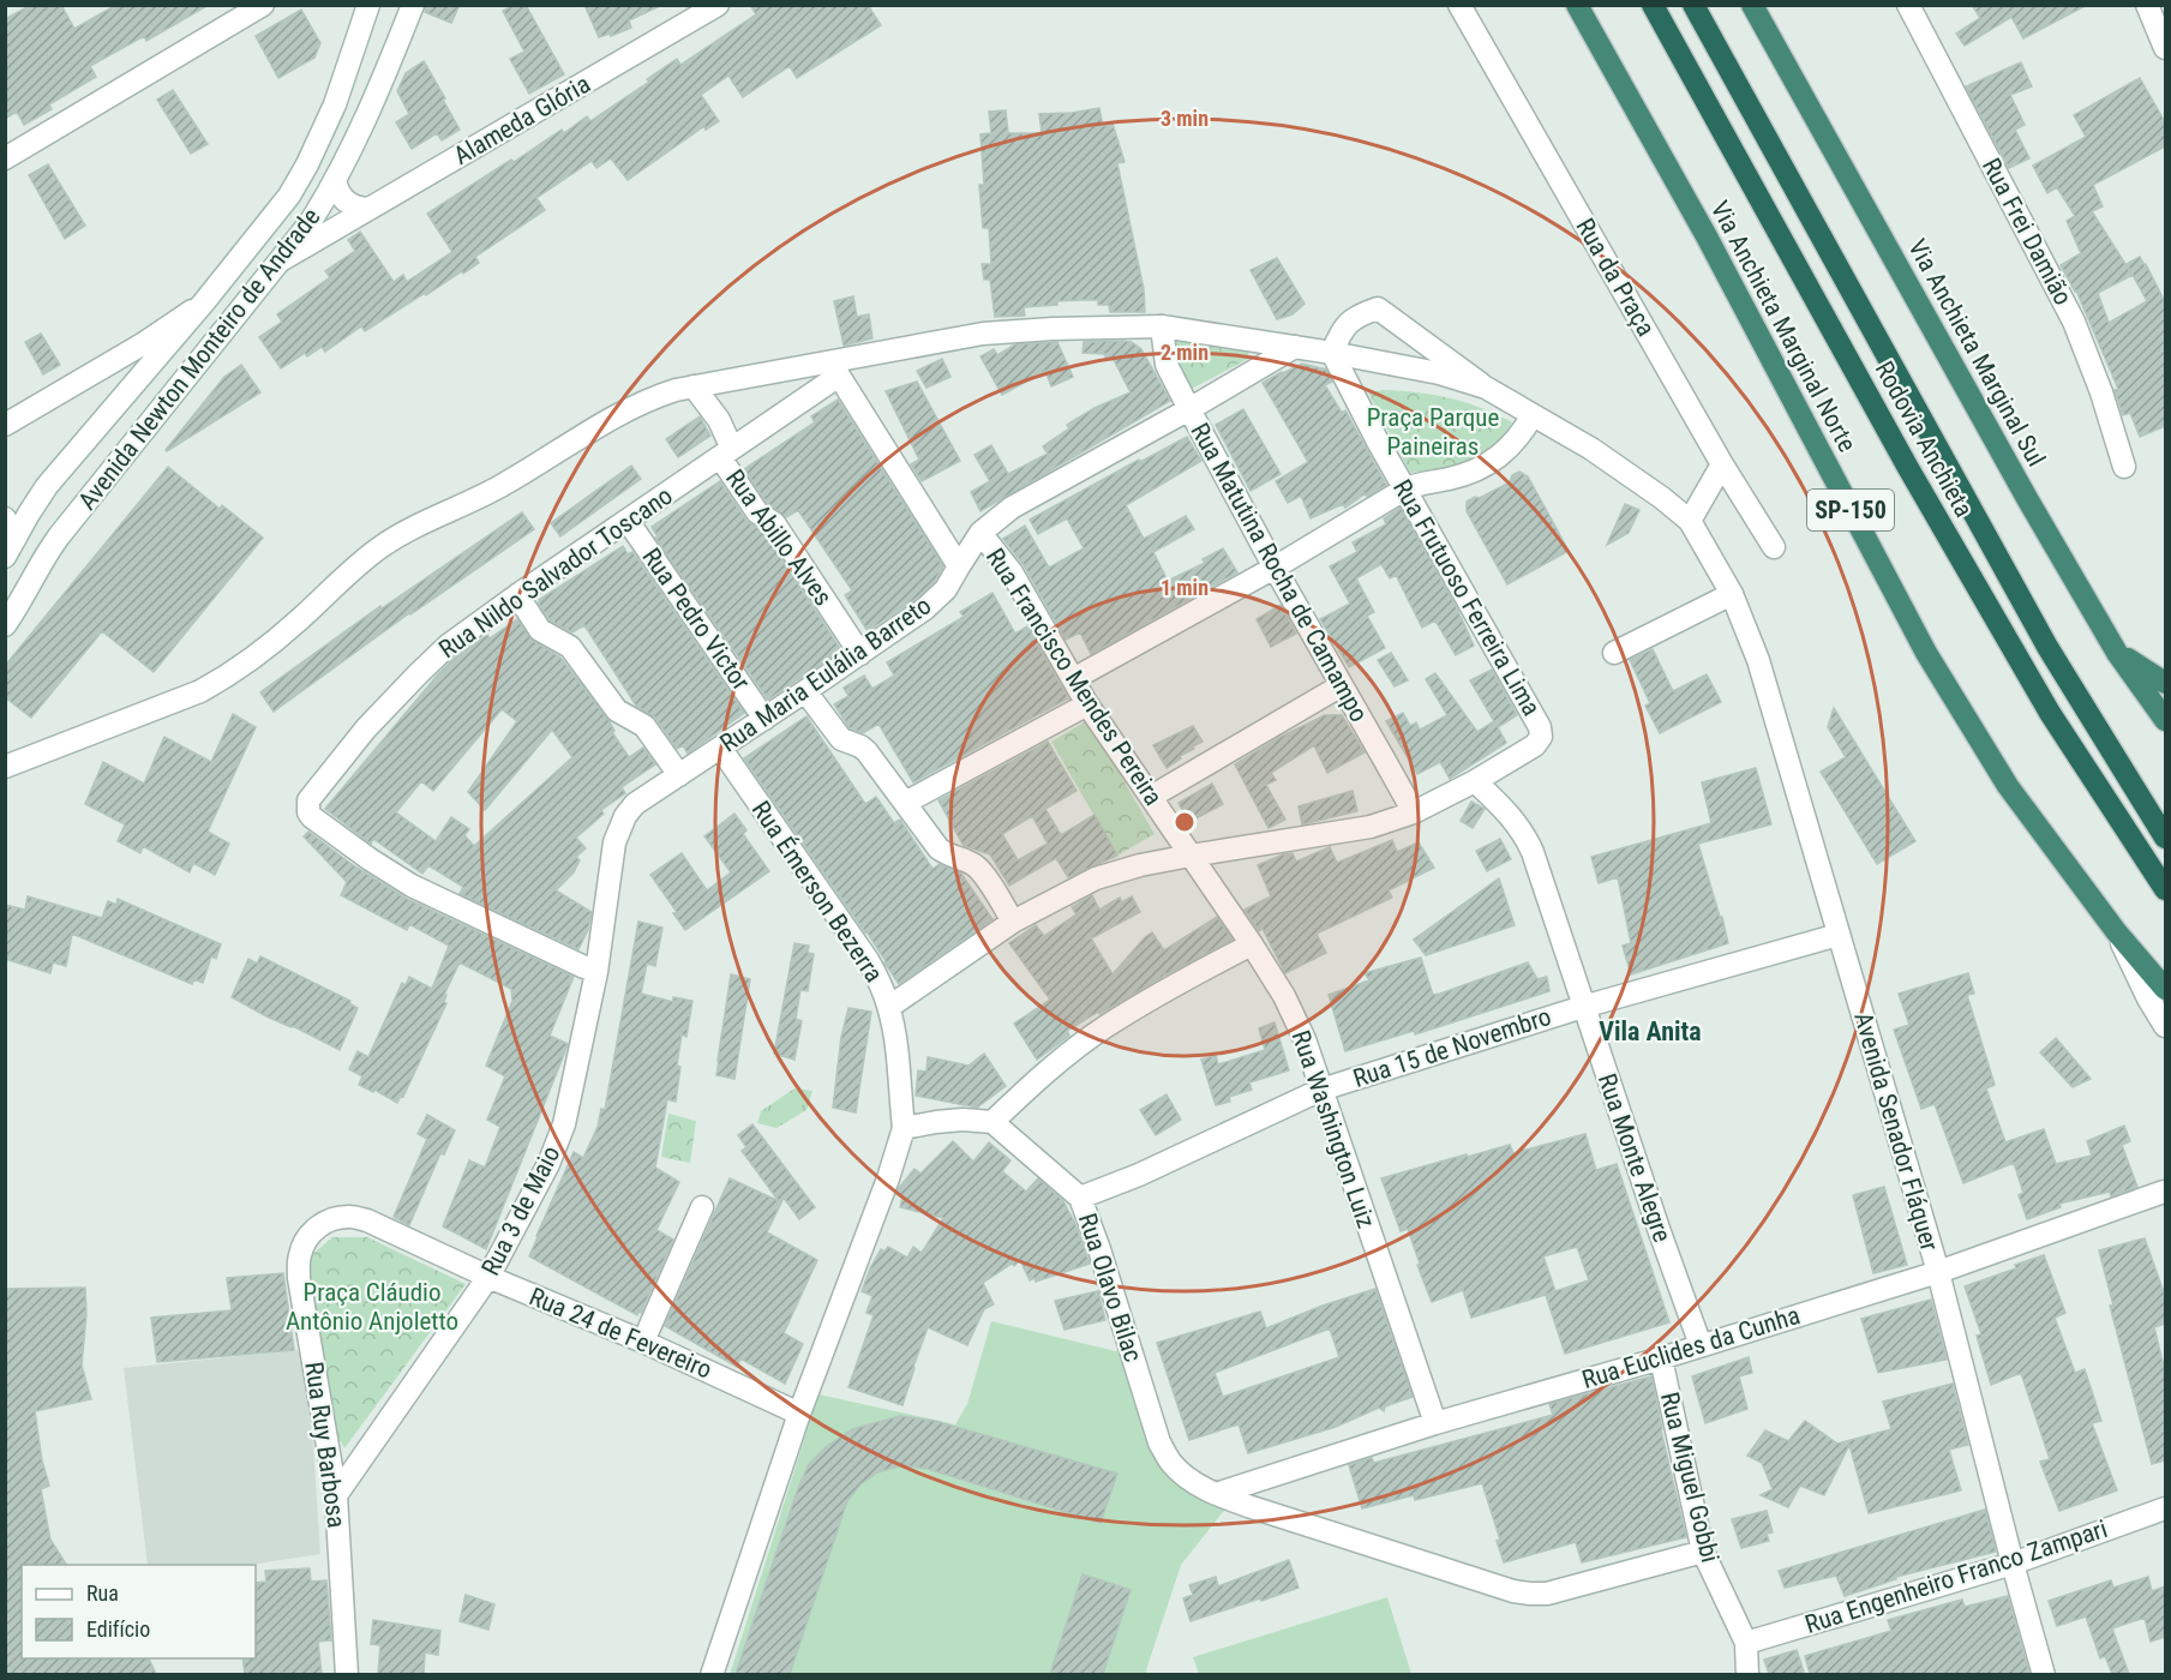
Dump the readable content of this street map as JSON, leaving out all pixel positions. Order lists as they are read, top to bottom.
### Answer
{
  "streets": {
    "highway": [
      "Via Anchieta Marginal Norte",
      "Via Anchieta Marginal Sul",
      "Rodovia Anchieta",
      "SP-150"
    ],
    "street": [
      "Alameda Glória",
      "Rua Frei Damião",
      "Rua da Praça",
      "Avenida Newton Monteiro de Andrade",
      "Rua Abillo Alves",
      "Rua Nildo Salvador Toscano",
      "Rua Matutina Rocha de Camampo",
      "Rua Frutuoso Ferreira Lima",
      "Rua Pedro Victor",
      "Rua Maria Eulália Barreto",
      "Rua Francisco Mendes Pereira",
      "Rua Émerson Bezerra",
      "Rua 15 de Novembro",
      "Rua Washington Luiz",
      "Avenida Senador Fláquer",
      "Rua Monte Alegre",
      "Rua 3 de Maio",
      "Rua Olavo Bilac",
      "Rua 24 de Fevereiro",
      "Rua Euclides da Cunha",
      "Rua Ruy Barbosa",
      "Rua Miguel Gobbi",
      "Rua Engenheiro Franco Zampari"
    ]
  },
  "crossings": [
    ["Alameda Glória", "Avenida Newton Monteiro de Andrade"],
    ["Rua Abillo Alves", "Rua Nildo Salvador Toscano"],
    ["Rua Abillo Alves", "Rua Maria Eulália Barreto"],
    ["Rua Nildo Salvador Toscano", "Rua Pedro Victor"],
    ["Rua Nildo Salvador Toscano", "Rua Maria Eulália Barreto"],
    ["Rua Nildo Salvador Toscano", "Rua 3 de Maio"],
    ["Rua Matutina Rocha de Camampo", "Rua Maria Eulália Barreto"],
    ["Rua Frutuoso Ferreira Lima", "Rua Monte Alegre"],
    ["Rua Pedro Victor", "Rua Maria Eulália Barreto"],
    ["Rua Maria Eulália Barreto", "Rua Francisco Mendes Pereira"],
    ["Rua Maria Eulália Barreto", "Rua Émerson Bezerra"],
    ["Rua Maria Eulália Barreto", "Rua 3 de Maio"],
    ["Rua Francisco Mendes Pereira", "Rua Washington Luiz"],
    ["Rua 15 de Novembro", "Rua Washington Luiz"],
    ["Rua 15 de Novembro", "Avenida Senador Fláquer"],
    ["Rua 15 de Novembro", "Rua Monte Alegre"],
    ["Rua 15 de Novembro", "Rua Olavo Bilac"],
    ["Rua Washington Luiz", "Rua Euclides da Cunha"],
    ["Avenida Senador Fláquer", "Rua Euclides da Cunha"],
    ["Avenida Senador Fláquer", "Rua Engenheiro Franco Zampari"],
    ["Rua Monte Alegre", "Rua Euclides da Cunha"],
    ["Rua 3 de Maio", "Rua 24 de Fevereiro"],
    ["Rua 3 de Maio", "Rua Ruy Barbosa"],
    ["Rua Olavo Bilac", "Rua Euclides da Cunha"],
    ["Rua Olavo Bilac", "Rua Miguel Gobbi"],
    ["Rua 24 de Fevereiro", "Rua Ruy Barbosa"],
    ["Rua Euclides da Cunha", "Rua Miguel Gobbi"],
    ["Rua Miguel Gobbi", "Rua Engenheiro Franco Zampari"]
  ],
  "districts": ["Vila Anita"],
  "parks": ["Praça Parque Paineiras", "Praça Cláudio Antônio Anjoletto"],
  "legend": ["Rua", "Edifício"],
  "rings": ["3 min", "2 min", "1 min"]
}
